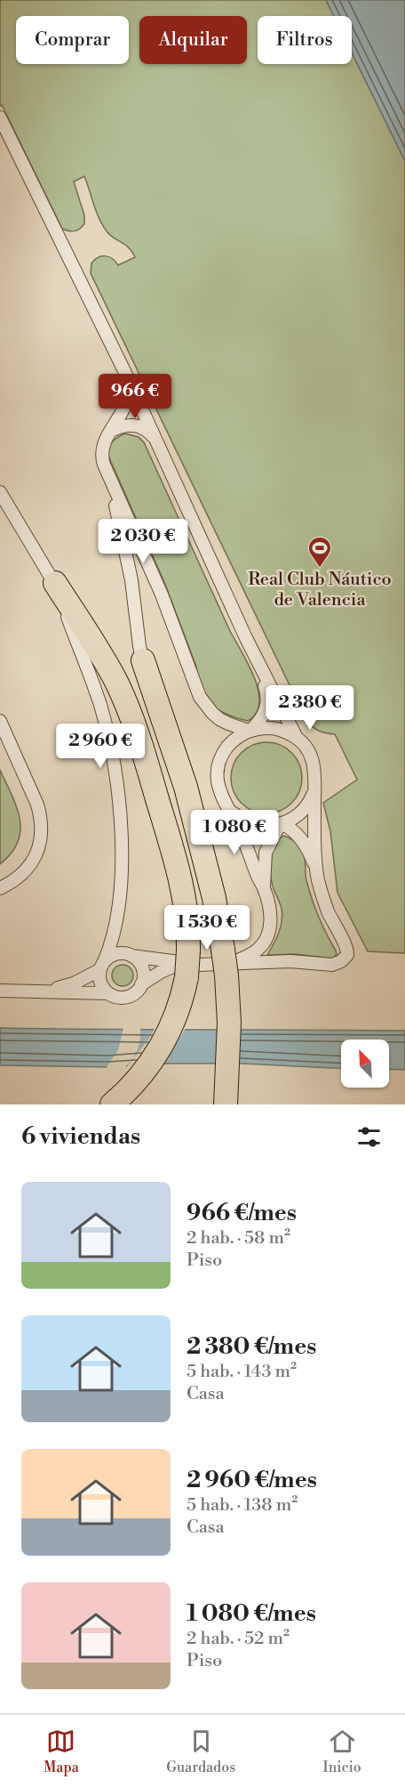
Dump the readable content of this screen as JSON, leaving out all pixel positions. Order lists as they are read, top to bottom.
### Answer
{
  "places": {
    "sports": ["Real Club Náutico de Valencia"]
  },
  "north": "top left",
  "page": {
    "chip": ["Comprar", "Alquilar", "Filtros"],
    "price": [
      "966 €",
      "2 030 €",
      "2 380 €",
      "2 960 €",
      "1 080 €",
      "1 530 €"
    ],
    "heading": "6 viviendas",
    "list": [
      {
        "name": "966 €/mes",
        "note": "2 hab. · 58 m² · Piso"
      },
      {
        "name": "2 380 €/mes",
        "note": "5 hab. · 143 m² · Casa"
      },
      {
        "name": "2 960 €/mes",
        "note": "5 hab. · 138 m² · Casa"
      },
      {
        "name": "1 080 €/mes",
        "note": "2 hab. · 52 m² · Piso"
      }
    ],
    "tabs": ["Mapa", "Guardados", "Inicio"]
  }
}
